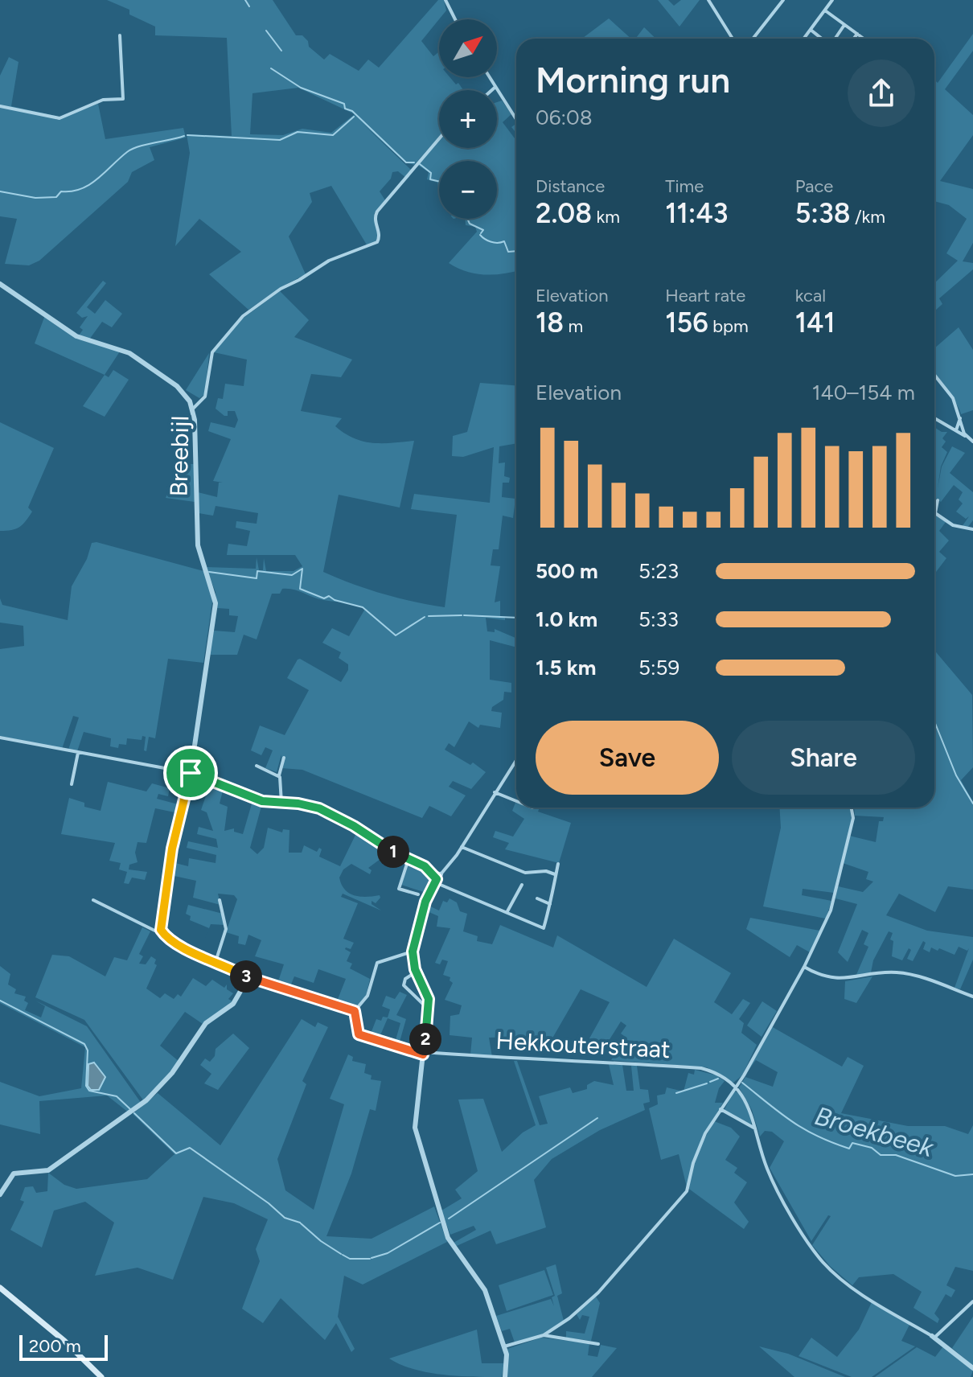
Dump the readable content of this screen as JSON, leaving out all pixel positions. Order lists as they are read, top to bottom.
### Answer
{
  "streets": {
    "street": ["Breebijl", "Hekkouterstraat"]
  },
  "water": ["Broekbeek"],
  "scale_bar": "200 m",
  "north": "top right",
  "page": {
    "map_buttons": ["+", "−"],
    "heading": ["Morning run", "06:08"],
    "stats": [
      ["Distance", "2.08 km"],
      ["Time", "11:43"],
      ["Pace", "5:38 /km"],
      ["Elevation", "18 m"],
      ["Heart rate", "156 bpm"],
      ["kcal", "141"]
    ],
    "chart": ["Elevation", "140–154 m"],
    "list": [
      {
        "name": "500 m",
        "note": "5:23"
      },
      {
        "name": "1.0 km",
        "note": "5:33"
      },
      {
        "name": "1.5 km",
        "note": "5:59"
      }
    ],
    "buttons": ["Save", "Share"],
    "pins": ["1", "3", "2"],
    "scale": "200 m"
  }
}
